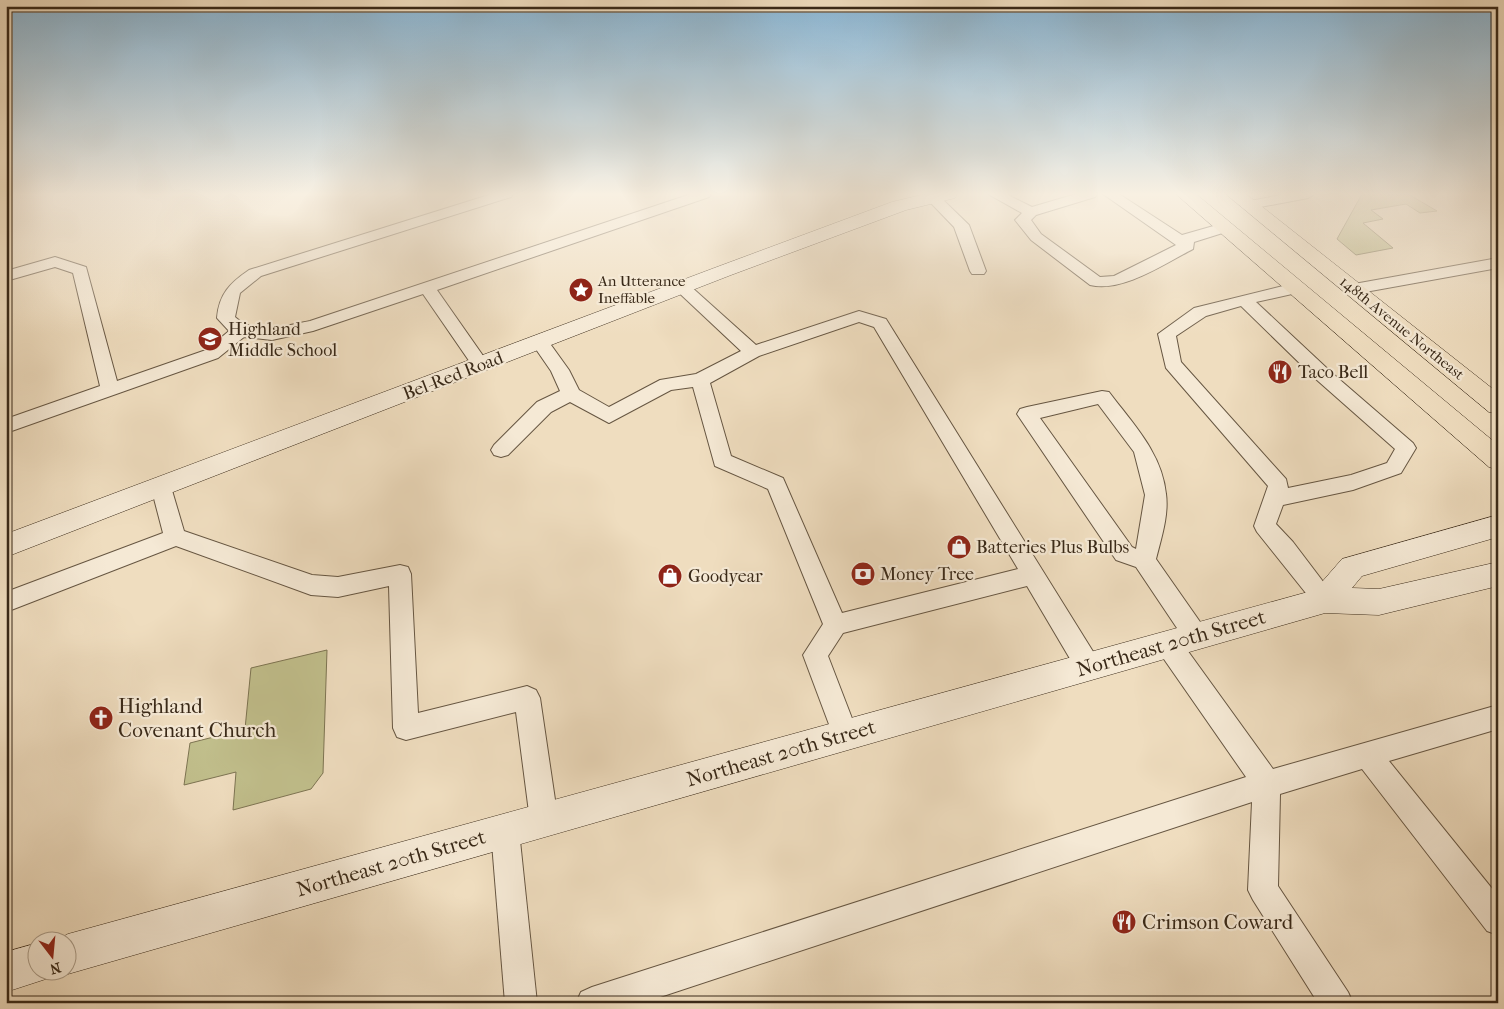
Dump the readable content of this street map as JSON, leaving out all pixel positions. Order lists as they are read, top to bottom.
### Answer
{
  "streets": {
    "main road": ["148th Avenue Northeast", "Bel-Red Road", "Northeast 20th Street"]
  },
  "places": {
    "place": ["An Utterance Ineffable"],
    "school or university": ["Highland Middle School"],
    "restaurant": ["Taco Bell", "Crimson Coward"],
    "shop": ["Batteries Plus Bulbs", "Goodyear"],
    "bank": ["Money Tree"],
    "church": ["Highland Covenant Church"]
  },
  "north": "bottom"
}
